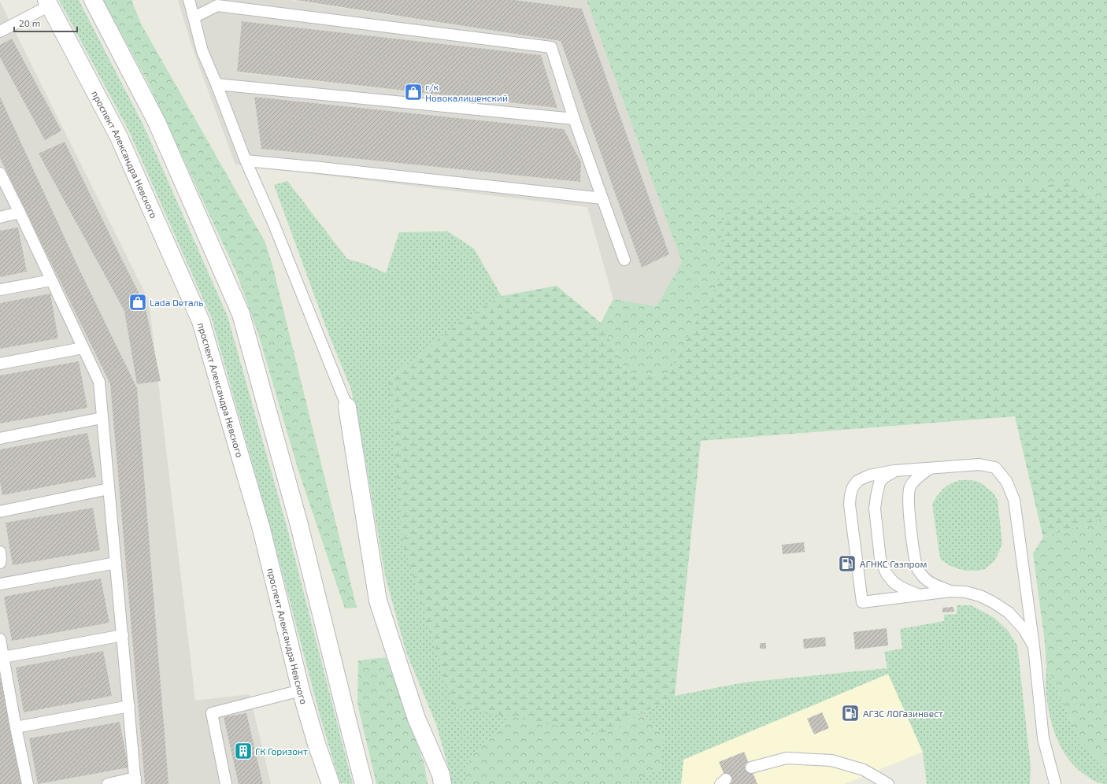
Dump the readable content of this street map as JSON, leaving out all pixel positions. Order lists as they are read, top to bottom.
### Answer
{
  "streets": {
    "main road": ["проспект Александра Невского"]
  },
  "places": {
    "shop": ["г/к Новокалищенский", "Lada Dеталь"],
    "fuel station": ["АГНКС Газпром", "АГЗС ЛОГазинвест"],
    "building": ["ГК Горизонт"]
  },
  "scale_bar": "20 m"
}
